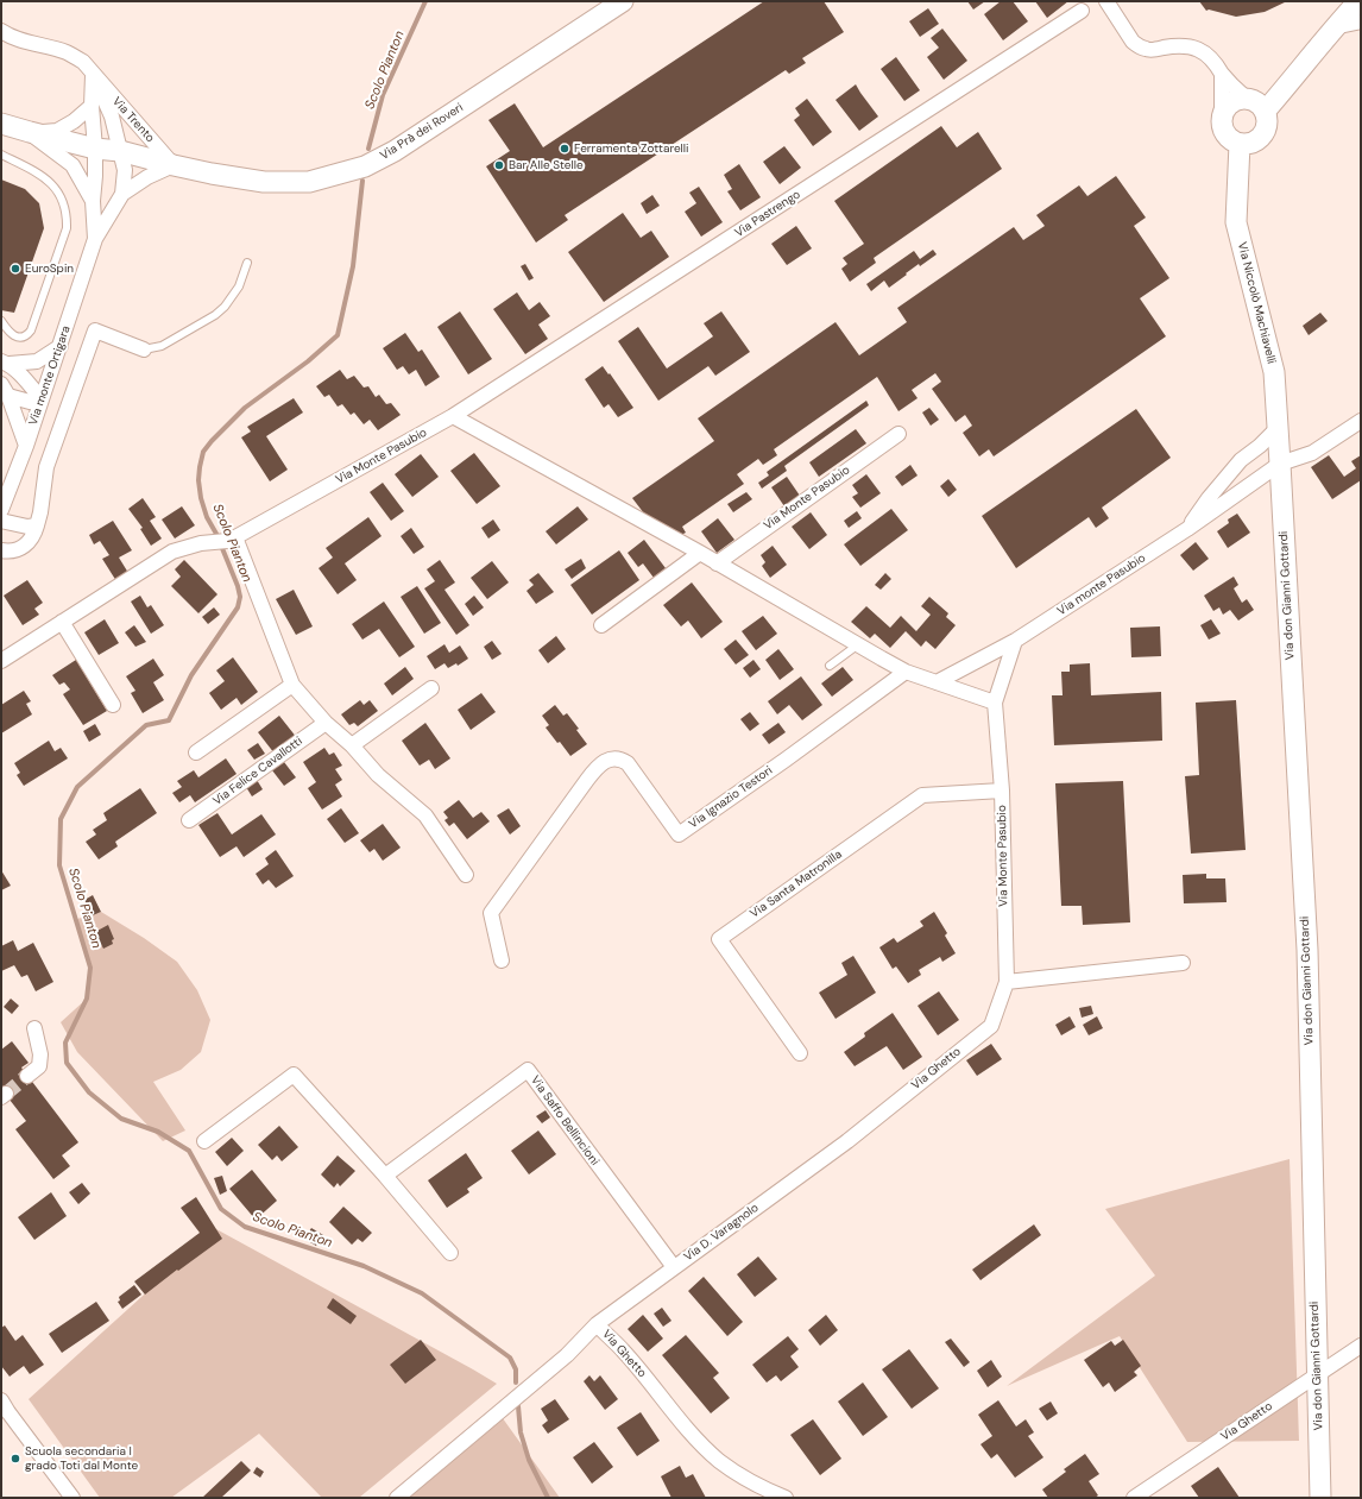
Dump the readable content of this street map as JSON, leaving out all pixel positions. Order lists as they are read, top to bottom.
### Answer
{
  "streets": {
    "main road": ["Via Prà dei Roveri", "Via Niccolò Machiavelli", "Via don Gianni Gottardi"],
    "street": [
      "Via Trento",
      "Via Pastrengo",
      "Via monte Ortigara",
      "Via Monte Pasubio",
      "Via monte Pasubio",
      "Via Felice Cavallotti",
      "Via Ignazio Testori",
      "Via Santa Matronilla",
      "Via Ghetto",
      "Via Saffo Bellincioni",
      "Via D. Varagnolo"
    ]
  },
  "crossings": [
    ["Via Trento", "Via Prà dei Roveri"],
    ["Via Trento", "Via monte Ortigara"],
    ["Via Prà dei Roveri", "Via monte Ortigara"],
    ["Via Pastrengo", "Via Monte Pasubio"],
    ["Via Niccolò Machiavelli", "Via monte Pasubio"],
    ["Via Niccolò Machiavelli", "Via don Gianni Gottardi"],
    ["Via Monte Pasubio", "Via Santa Matronilla"],
    ["Via Monte Pasubio", "Via Ghetto"],
    ["Via monte Pasubio", "Via don Gianni Gottardi"],
    ["Via don Gianni Gottardi", "Via Ghetto"],
    ["Via Ghetto", "Via D. Varagnolo"],
    ["Via Saffo Bellincioni", "Via D. Varagnolo"]
  ],
  "water": ["Scolo Pianton"],
  "places": [
    "Ferramenta Zottarelli",
    "Bar Alle Stelle",
    "EuroSpin",
    "Scuola secondaria I grado Toti dal Monte"
  ]
}
